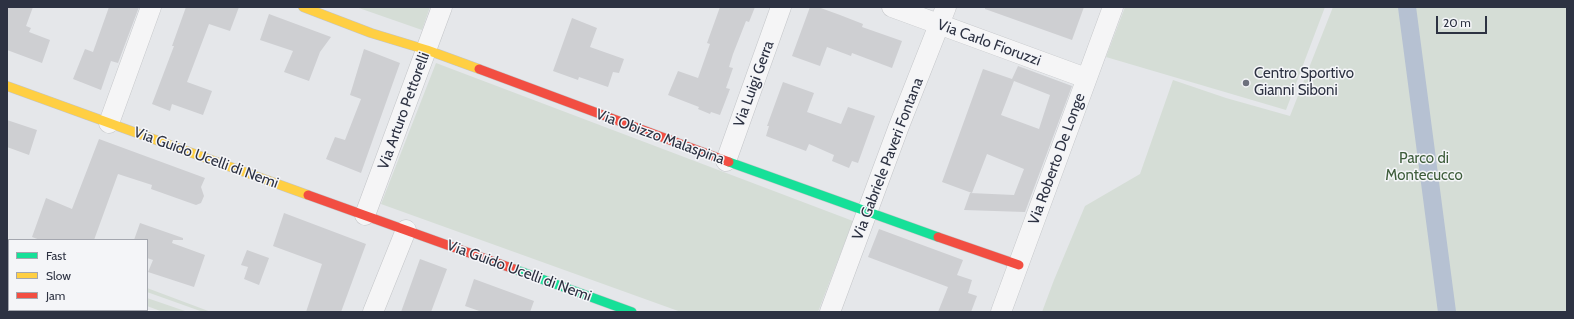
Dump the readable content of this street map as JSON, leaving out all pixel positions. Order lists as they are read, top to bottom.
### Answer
{
  "streets": {
    "street": [
      "Via Carlo Fioruzzi",
      "Via Luigi Gerra",
      "Via Arturo Pettorelli",
      "Via Obizzo Malaspina",
      "Via Guido Ucelli di Nemi",
      "Via Gabriele Paveri Fontana",
      "Via Roberto De Longe"
    ]
  },
  "crossings": [
    ["Via Carlo Fioruzzi", "Via Gabriele Paveri Fontana"],
    ["Via Carlo Fioruzzi", "Via Roberto De Longe"],
    ["Via Luigi Gerra", "Via Obizzo Malaspina"],
    ["Via Arturo Pettorelli", "Via Obizzo Malaspina"],
    ["Via Arturo Pettorelli", "Via Guido Ucelli di Nemi"],
    ["Via Obizzo Malaspina", "Via Gabriele Paveri Fontana"],
    ["Via Obizzo Malaspina", "Via Roberto De Longe"]
  ],
  "parks": ["Parco di Montecucco"],
  "places": ["Centro Sportivo Gianni Siboni"],
  "legend": ["Fast", "Slow", "Jam"],
  "scale_bar": "20 m"
}
